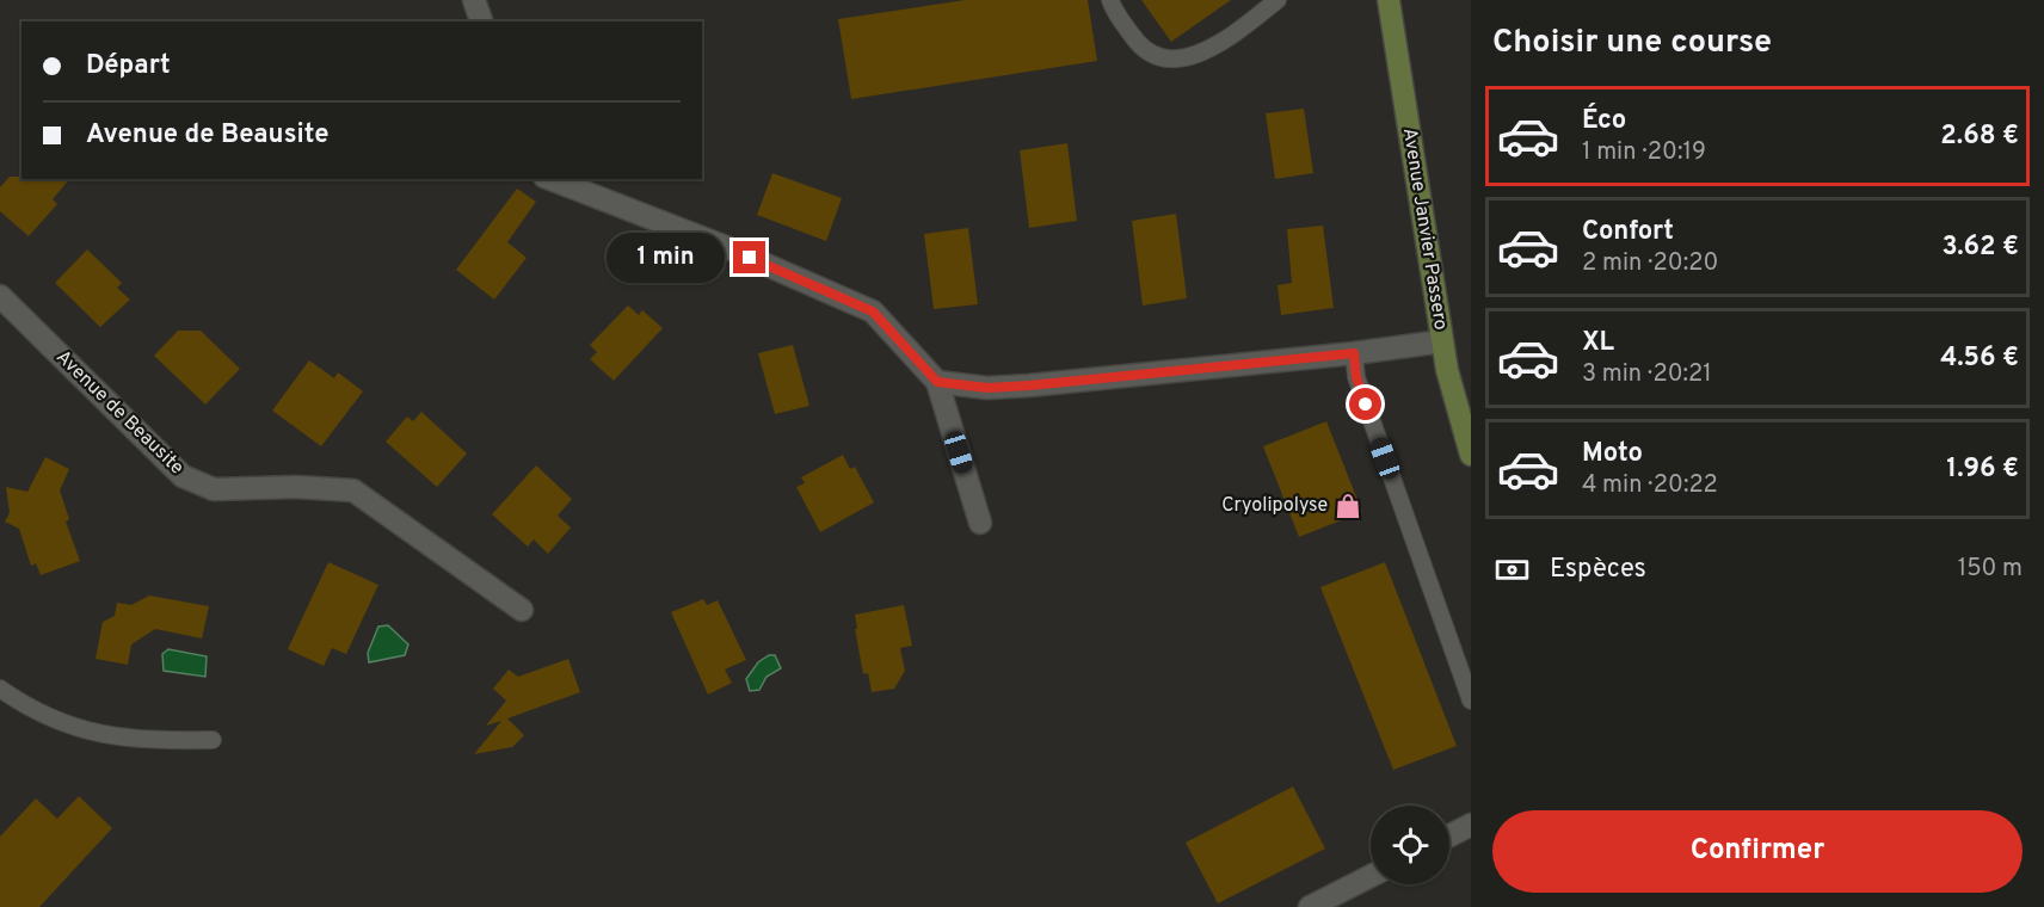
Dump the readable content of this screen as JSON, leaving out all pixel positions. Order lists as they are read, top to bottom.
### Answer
{
  "streets": {
    "street": ["Avenue Janvier Passero", "Avenue de Beausite"]
  },
  "places": {
    "shop": ["Cryolipolyse"]
  },
  "page": {
    "heading": "Choisir une course",
    "banner": ["Départ", "Avenue de Beausite"],
    "list": [
      {
        "name": "Éco",
        "note": "1 min · 20:19",
        "value": "2.68 €"
      },
      {
        "name": "Confort",
        "note": "2 min · 20:20",
        "value": "3.62 €"
      },
      {
        "name": "XL",
        "note": "3 min · 20:21",
        "value": "4.56 €"
      },
      {
        "name": "Moto",
        "note": "4 min · 20:22",
        "value": "1.96 €"
      }
    ],
    "bubble": "1 min",
    "pay": ["Espèces", "150 m"],
    "buttons": "Confirmer"
  }
}
